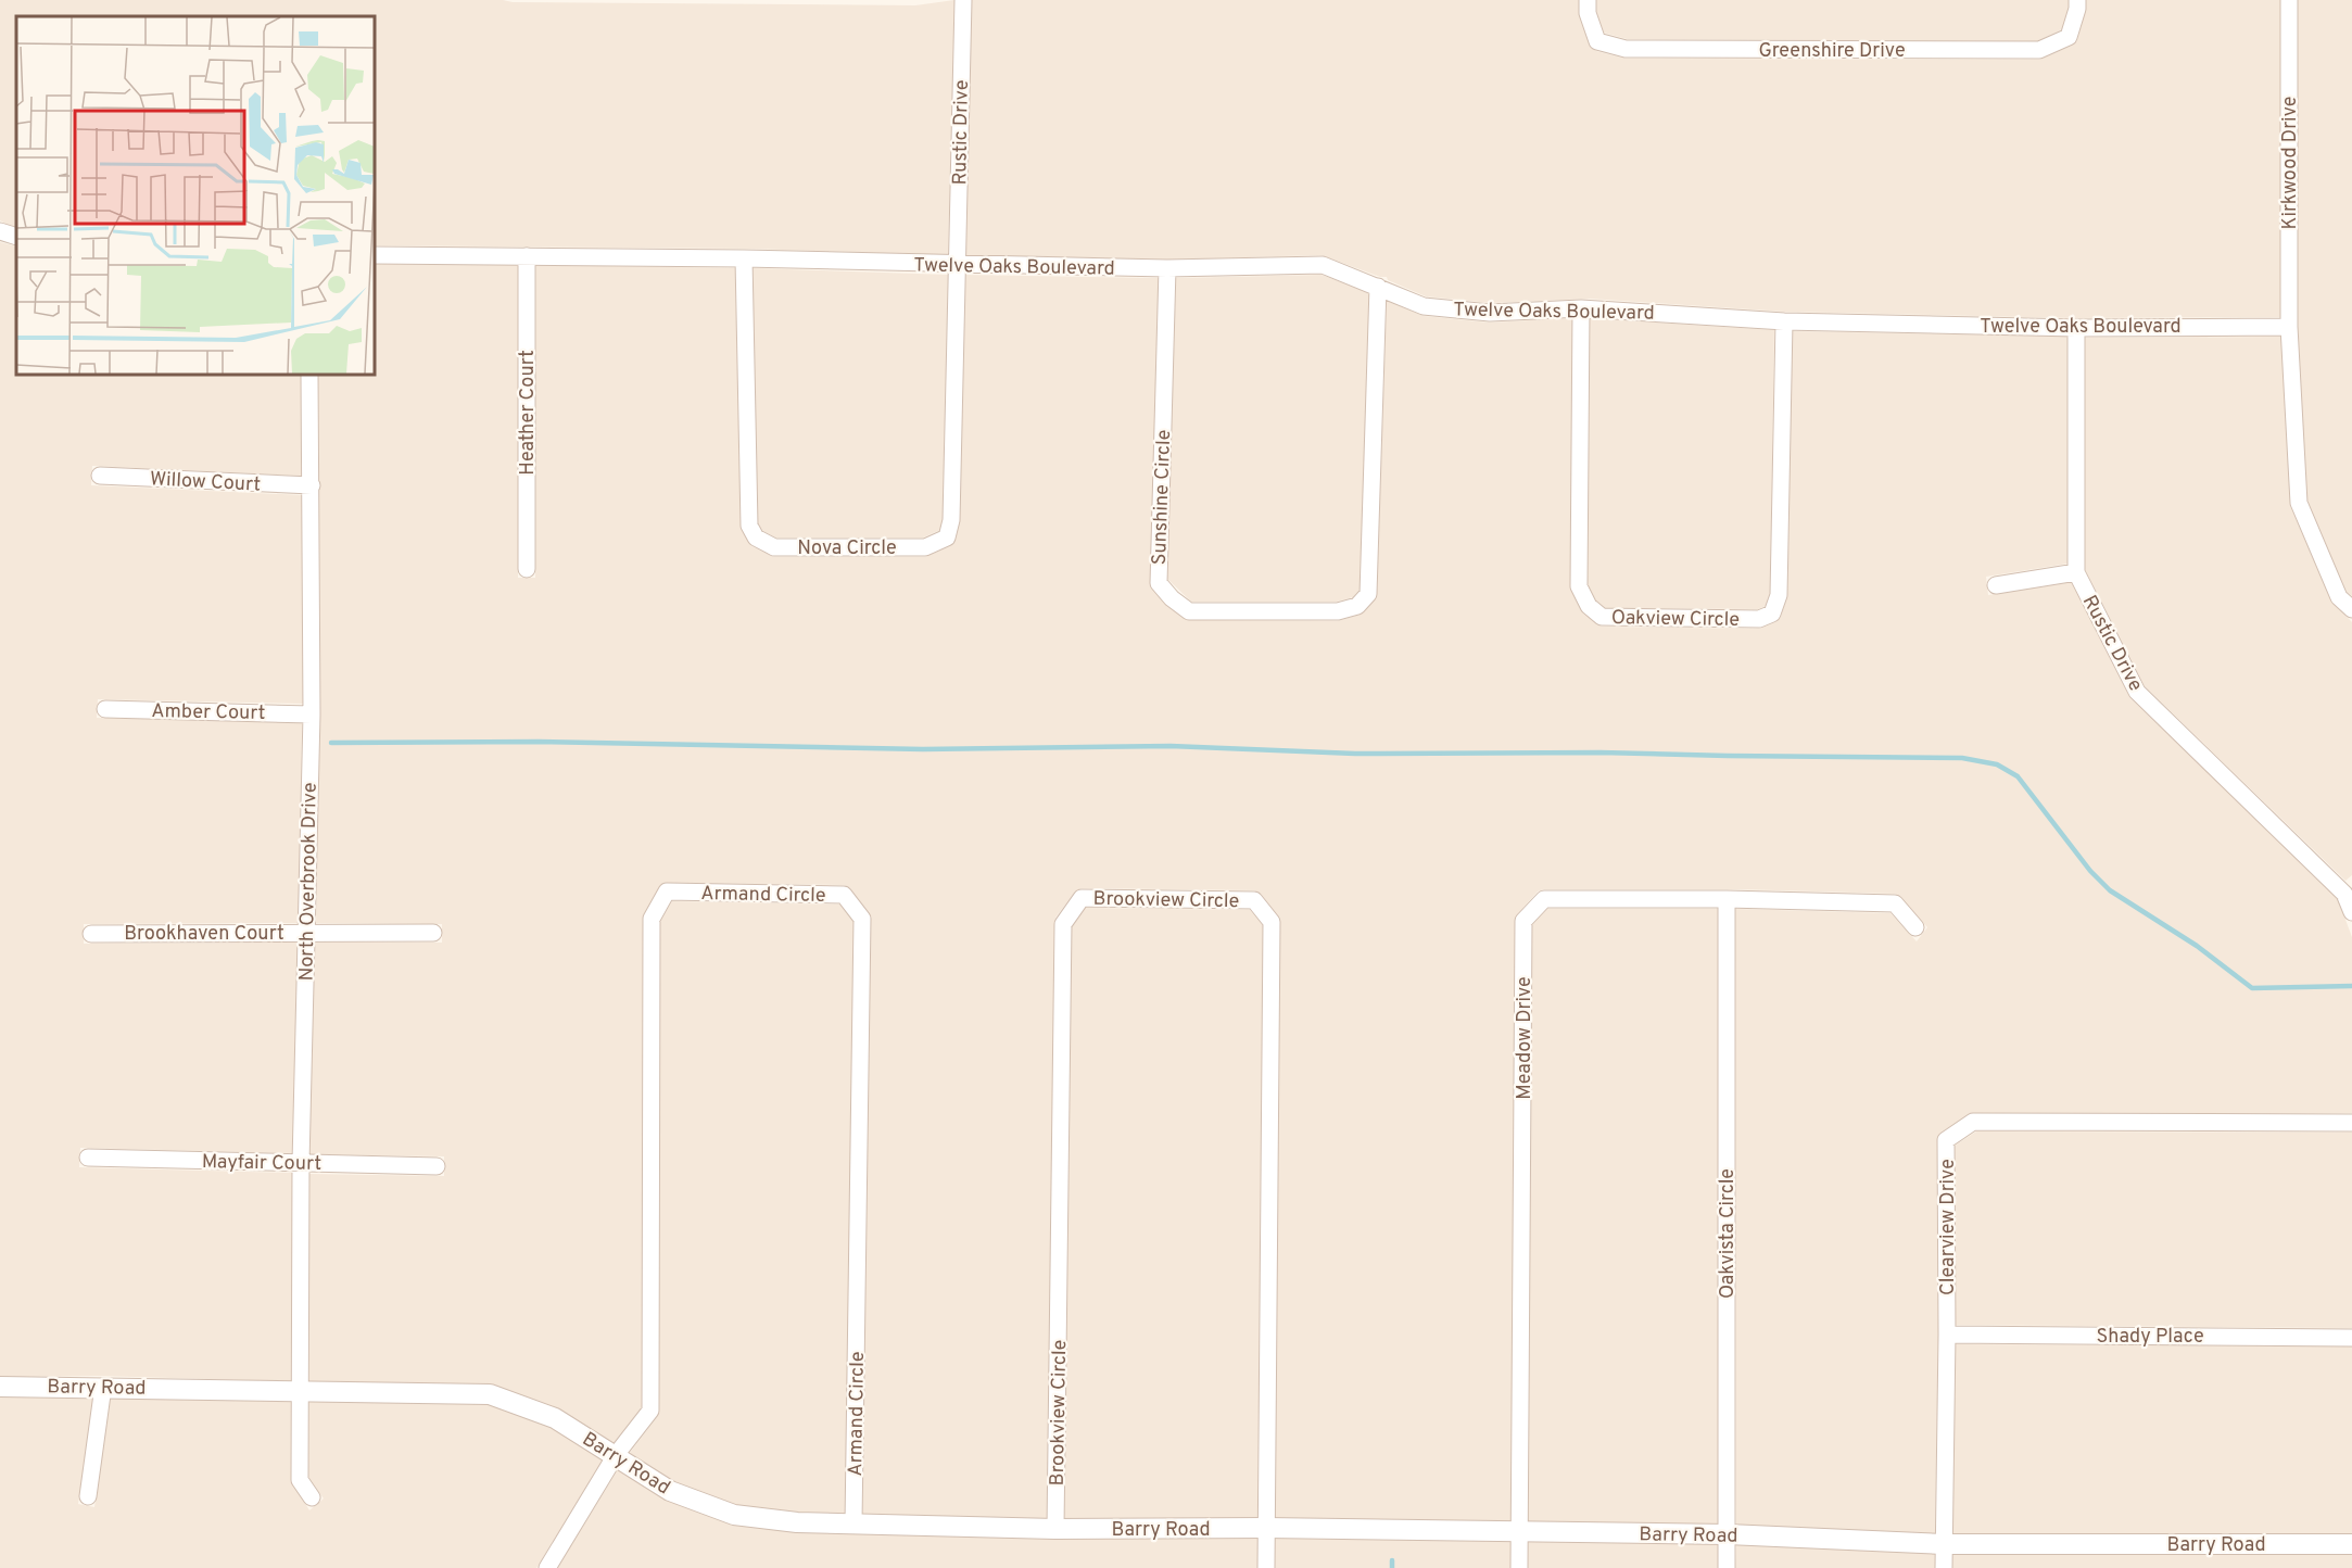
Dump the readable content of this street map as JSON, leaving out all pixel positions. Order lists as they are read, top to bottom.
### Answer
{
  "streets": {
    "street": [
      "Greenshire Drive",
      "Rustic Drive",
      "Kirkwood Drive",
      "Twelve Oaks Boulevard",
      "Heather Court",
      "Willow Court",
      "Sunshine Circle",
      "Nova Circle",
      "Oakview Circle",
      "Amber Court",
      "North Overbrook Drive",
      "Armand Circle",
      "Brookview Circle",
      "Brookhaven Court",
      "Meadow Drive",
      "Mayfair Court",
      "Clearview Drive",
      "Oakvista Circle",
      "Shady Place",
      "Barry Road"
    ]
  },
  "crossings": [
    ["Rustic Drive", "Twelve Oaks Boulevard"],
    ["Rustic Drive", "Nova Circle"],
    ["Kirkwood Drive", "Twelve Oaks Boulevard"],
    ["Twelve Oaks Boulevard", "Heather Court"],
    ["Twelve Oaks Boulevard", "Sunshine Circle"],
    ["Twelve Oaks Boulevard", "Nova Circle"],
    ["Twelve Oaks Boulevard", "Oakview Circle"],
    ["Willow Court", "North Overbrook Drive"],
    ["Amber Court", "North Overbrook Drive"],
    ["North Overbrook Drive", "Brookhaven Court"],
    ["North Overbrook Drive", "Mayfair Court"],
    ["North Overbrook Drive", "Barry Road"],
    ["Armand Circle", "Barry Road"],
    ["Brookview Circle", "Barry Road"],
    ["Meadow Drive", "Oakvista Circle"],
    ["Meadow Drive", "Barry Road"],
    ["Clearview Drive", "Shady Place"],
    ["Clearview Drive", "Barry Road"],
    ["Oakvista Circle", "Barry Road"]
  ]
}
